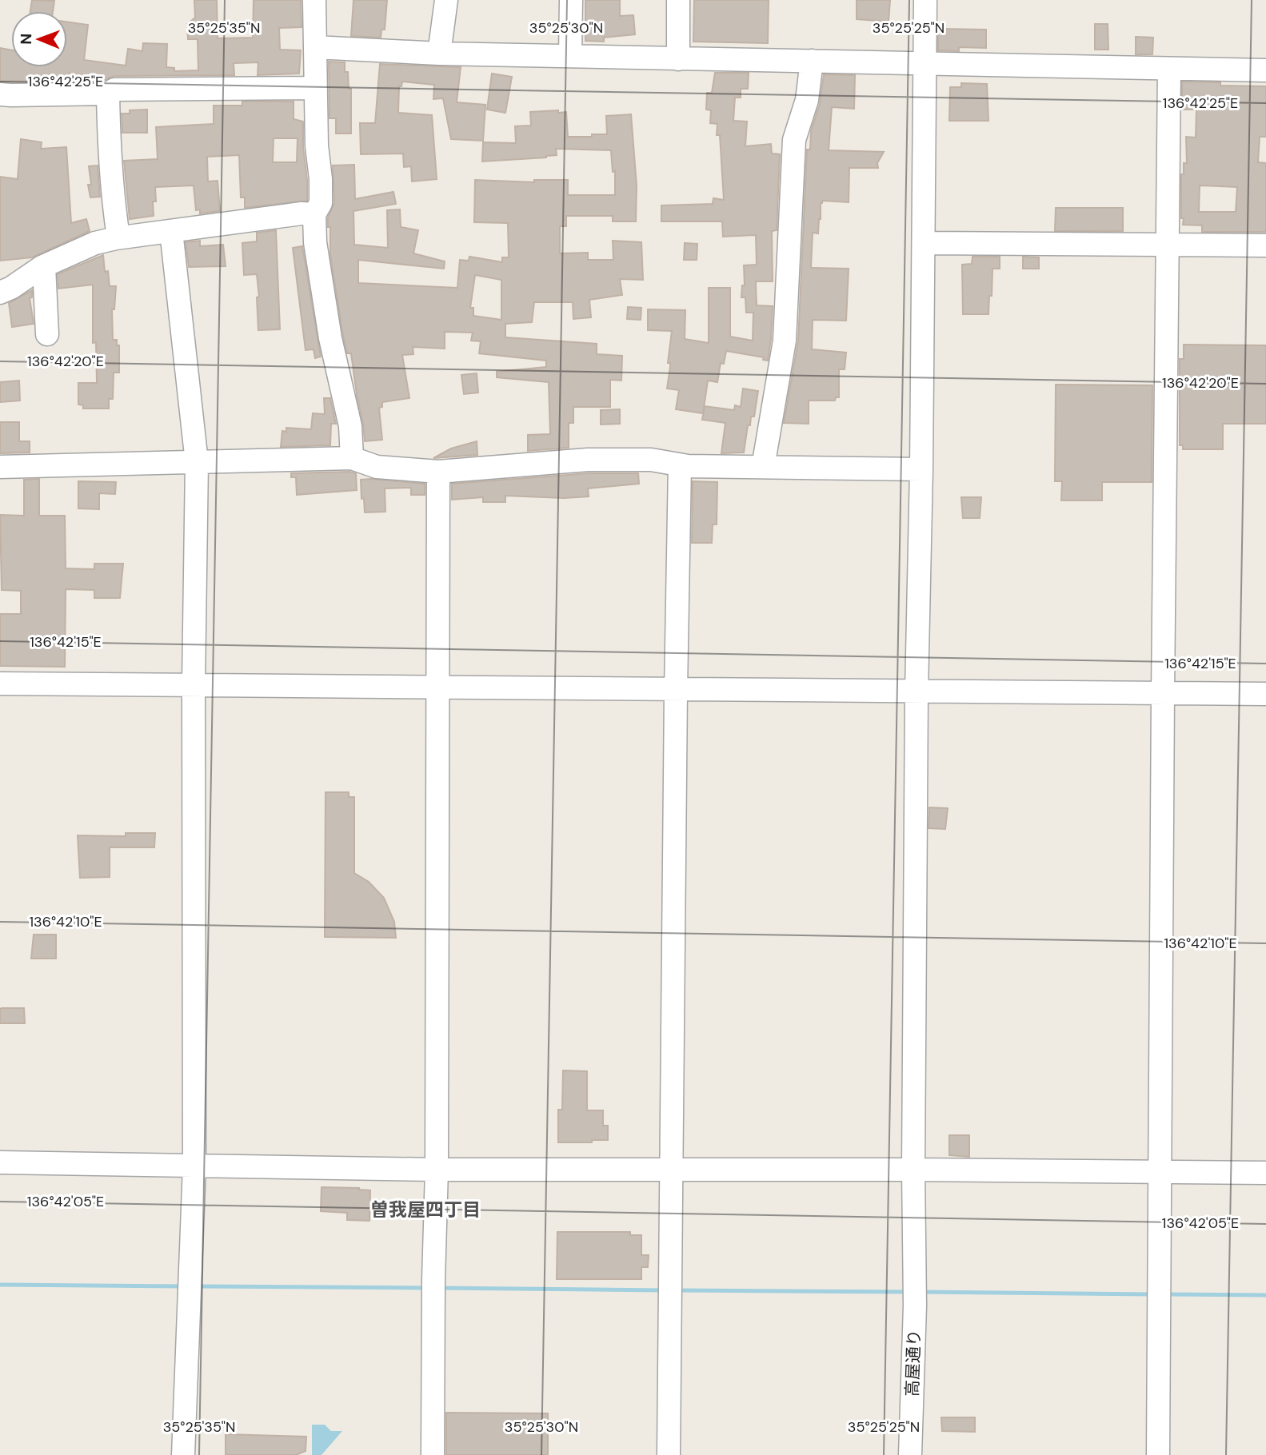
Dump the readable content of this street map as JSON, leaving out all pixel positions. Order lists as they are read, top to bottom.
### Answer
{
  "streets": {
    "street": ["高屋通り"]
  },
  "districts": ["曽我屋四丁目"],
  "north": "left",
  "coordinates": [
    "35°25'35\"N",
    "35°25'30\"N",
    "35°25'25\"N",
    "136°42'25\"E",
    "136°42'20\"E",
    "136°42'15\"E",
    "136°42'10\"E",
    "136°42'05\"E"
  ]
}
